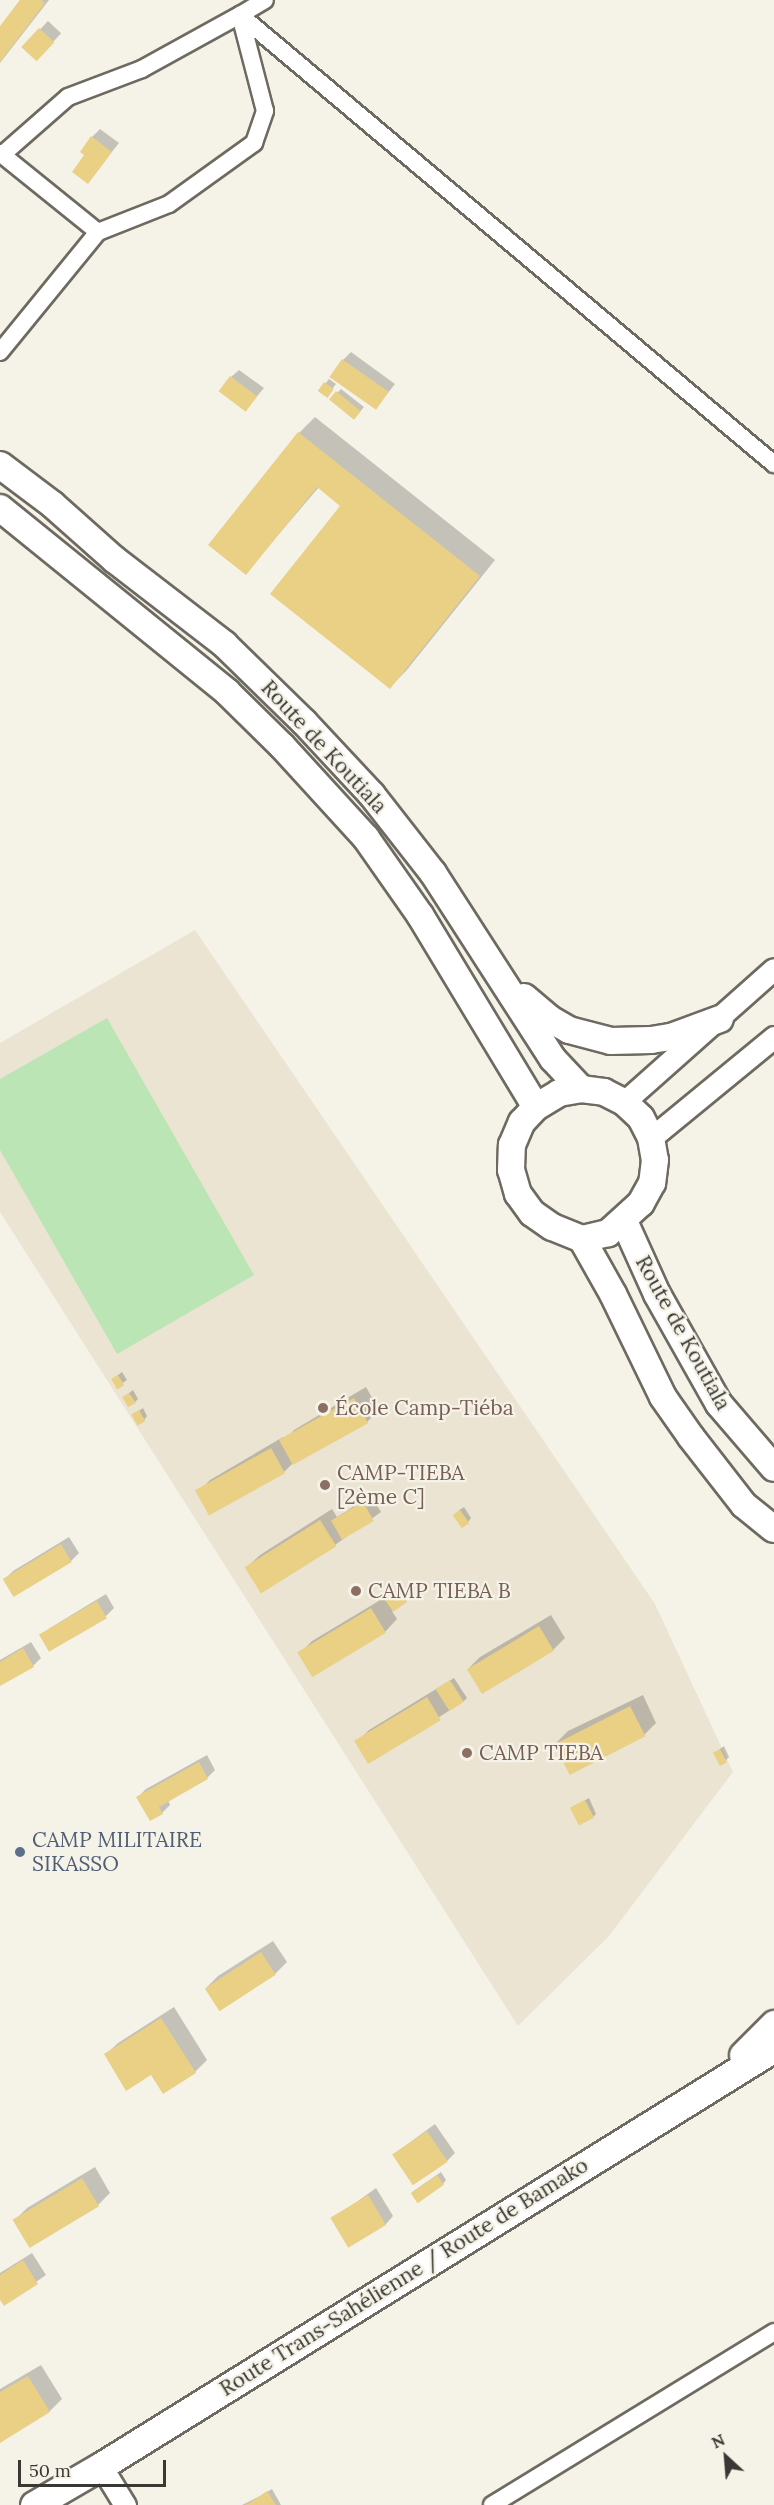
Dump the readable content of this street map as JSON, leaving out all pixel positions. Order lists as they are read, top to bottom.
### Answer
{
  "streets": {
    "highway": ["Route Trans-Sahélienne / Route de Bamako"],
    "main road": ["Route de Koutiala"]
  },
  "places": [
    "École Camp-Tiéba",
    "CAMP-TIEBA [2ème C]",
    "CAMP TIEBA B",
    "CAMP TIEBA",
    "CAMP MILITAIRE SIKASSO"
  ],
  "scale_bar": "50 m",
  "north": "top left"
}
